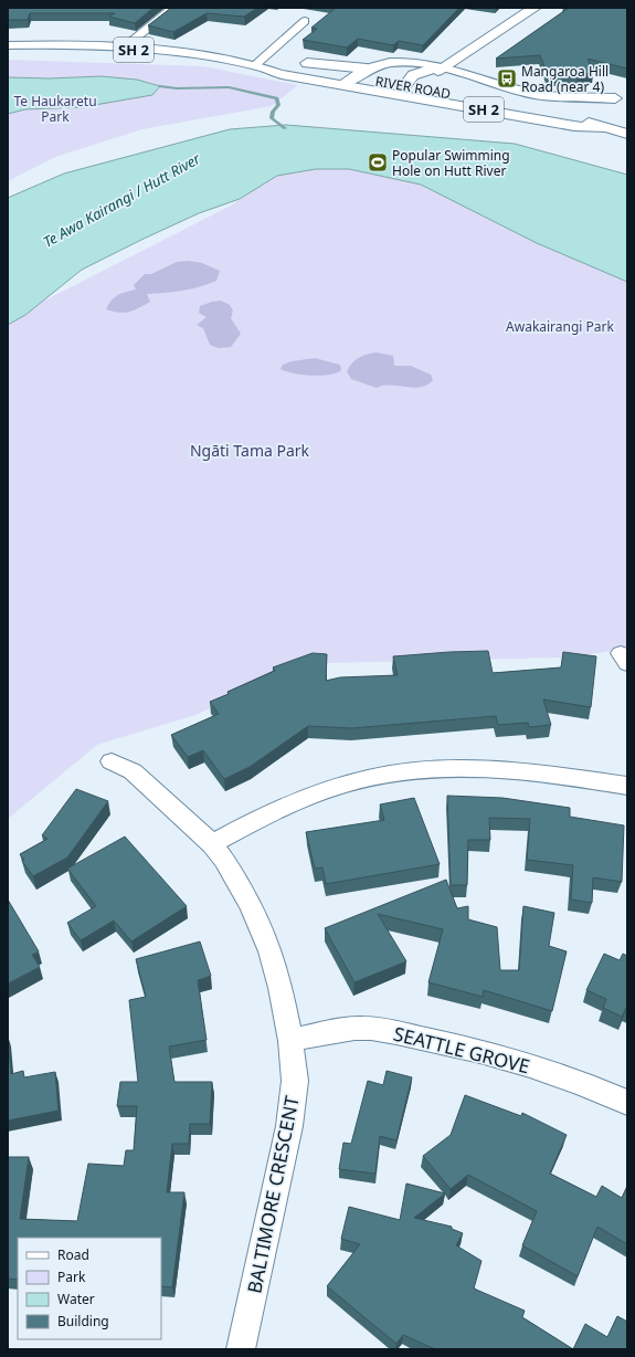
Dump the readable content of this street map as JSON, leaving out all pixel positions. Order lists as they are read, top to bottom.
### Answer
{
  "streets": {
    "main road": ["SH 2", "RIVER ROAD"],
    "street": ["SEATTLE GROVE", "BALTIMORE CRESCENT"]
  },
  "crossings": [
    ["SH 2", "RIVER ROAD"],
    ["SEATTLE GROVE", "BALTIMORE CRESCENT"]
  ],
  "water": ["Te Awa Kairangi / Hutt River"],
  "parks": ["Te Haukaretu Park", "Awakairangi Park", "Ngāti Tama Park"],
  "places": {
    "bus stop": ["Mangaroa Hill Road (near 4)"],
    "sports": ["Popular Swimming Hole on Hutt River"]
  },
  "legend": [
    "Road",
    "Park",
    "Water",
    "Building"
  ]
}
